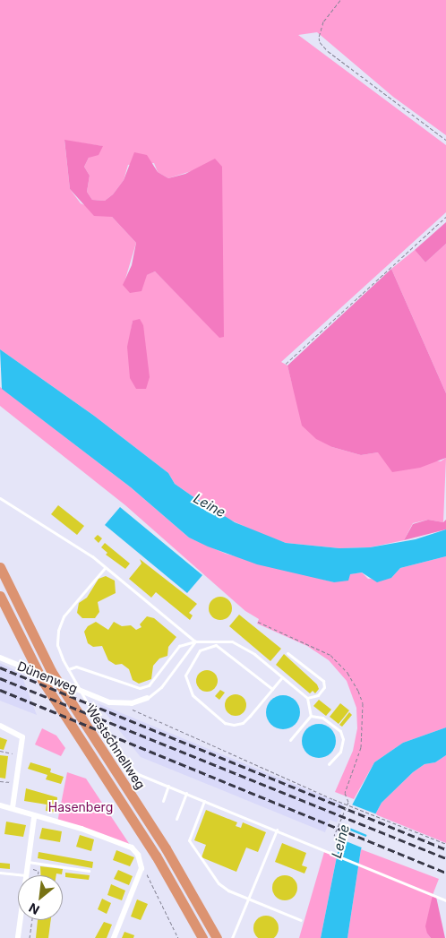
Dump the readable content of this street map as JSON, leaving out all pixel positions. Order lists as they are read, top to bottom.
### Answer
{
  "streets": {
    "highway": ["Westschnellweg"],
    "street": ["Dünenweg"]
  },
  "water": ["Leine"],
  "parks": ["Hasenberg"],
  "north": "bottom left"
}
